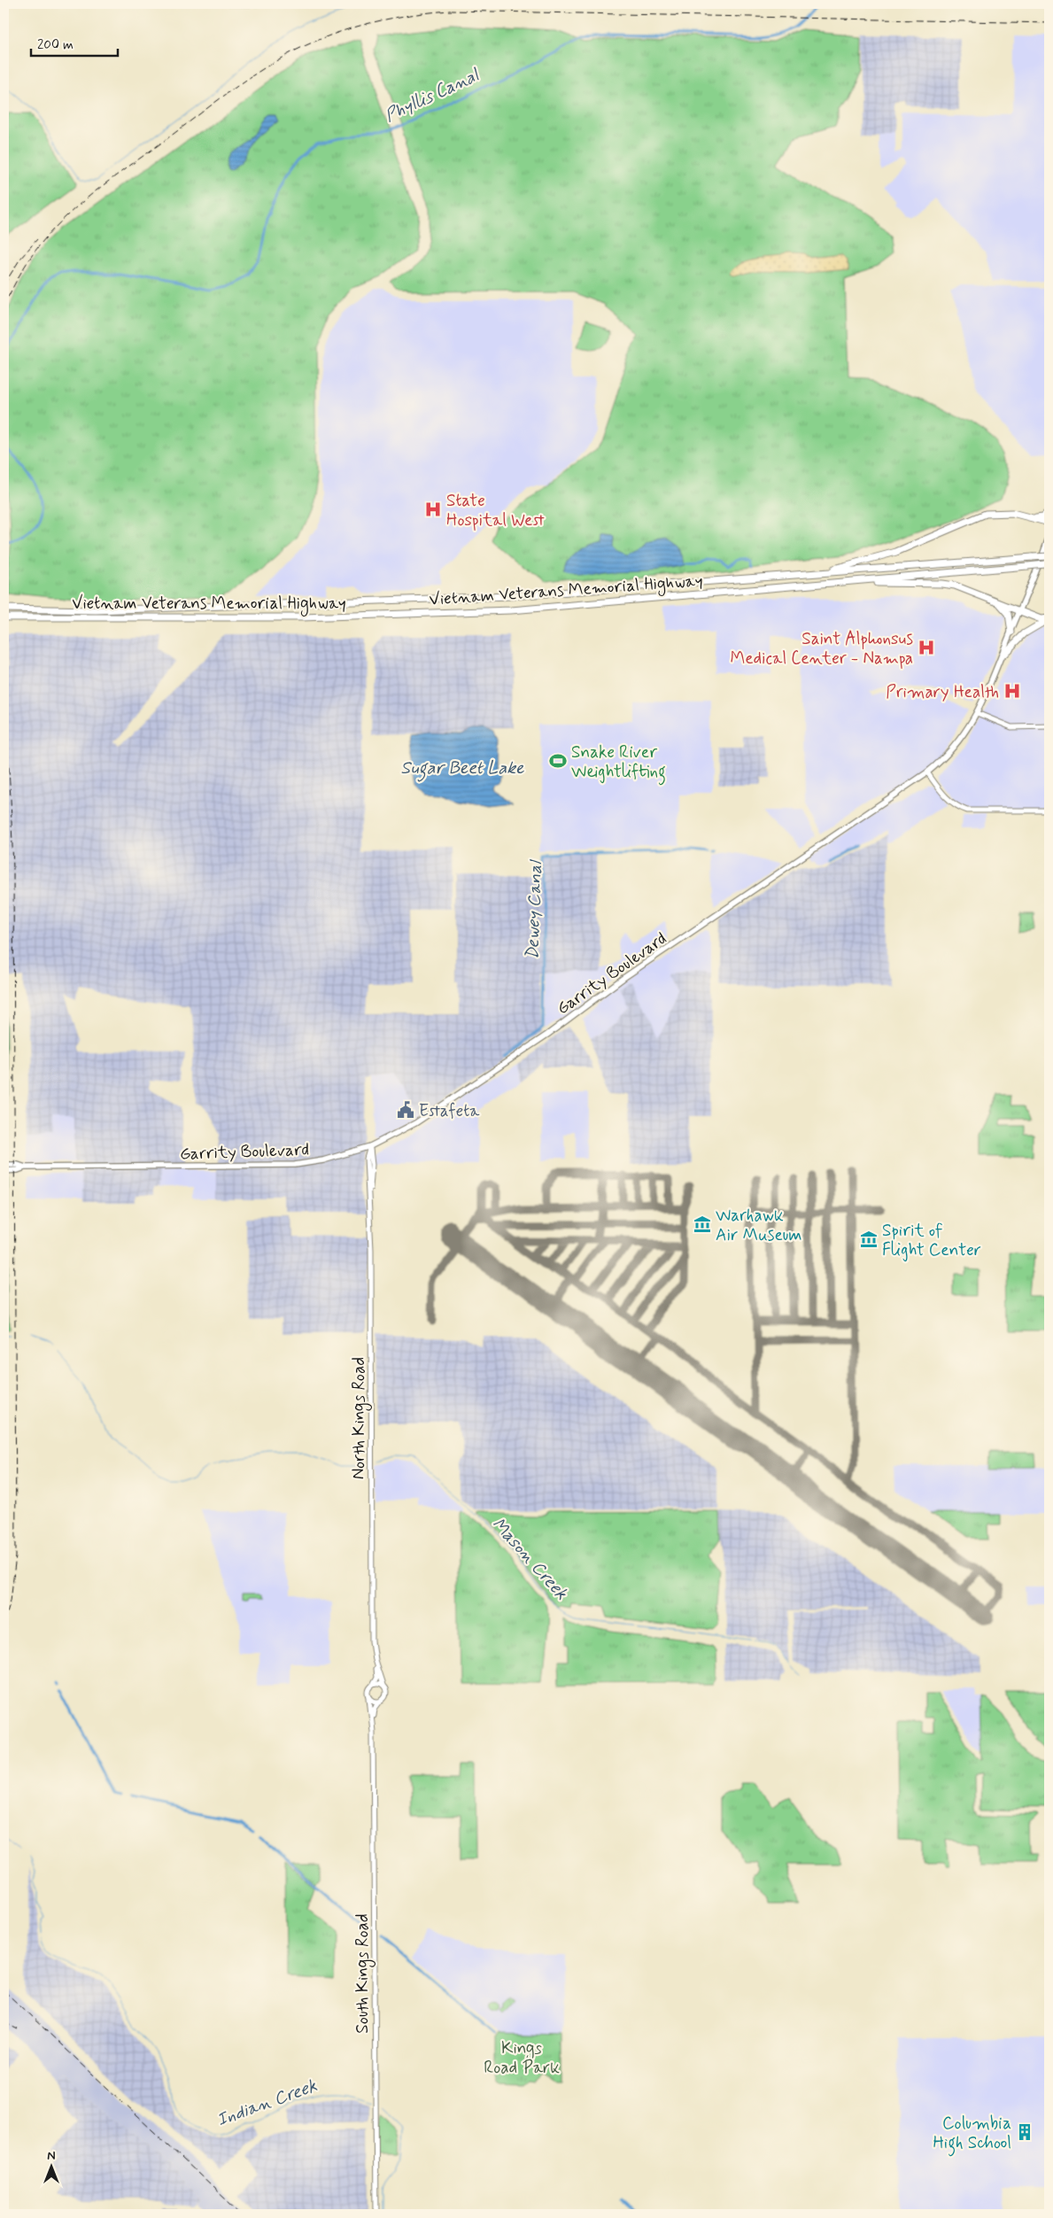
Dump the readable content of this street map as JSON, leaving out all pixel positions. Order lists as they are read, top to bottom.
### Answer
{
  "streets": {
    "highway": ["Vietnam Veterans Memorial Highway"],
    "main road": ["Garrity Boulevard", "North Kings Road", "South Kings Road"]
  },
  "crossings": [
    ["Garrity Boulevard", "North Kings Road"],
    ["North Kings Road", "South Kings Road"]
  ],
  "water": [
    "Phyllis Canal",
    "Sugar Beet Lake",
    "Dewey Canal",
    "Mason Creek",
    "Indian Creek"
  ],
  "parks": ["Kings Road Park"],
  "places": {
    "hospital": ["State Hospital West", "Saint Alphonsus Medical Center - Nampa", "Primary Health"],
    "sports": ["Snake River Weightlifting"],
    "public building": ["Estafeta"],
    "museum": ["Warhawk Air Museum", "Spirit of Flight Center"],
    "building": ["Columbia High School"]
  },
  "scale_bar": "200 m",
  "north": "top"
}
